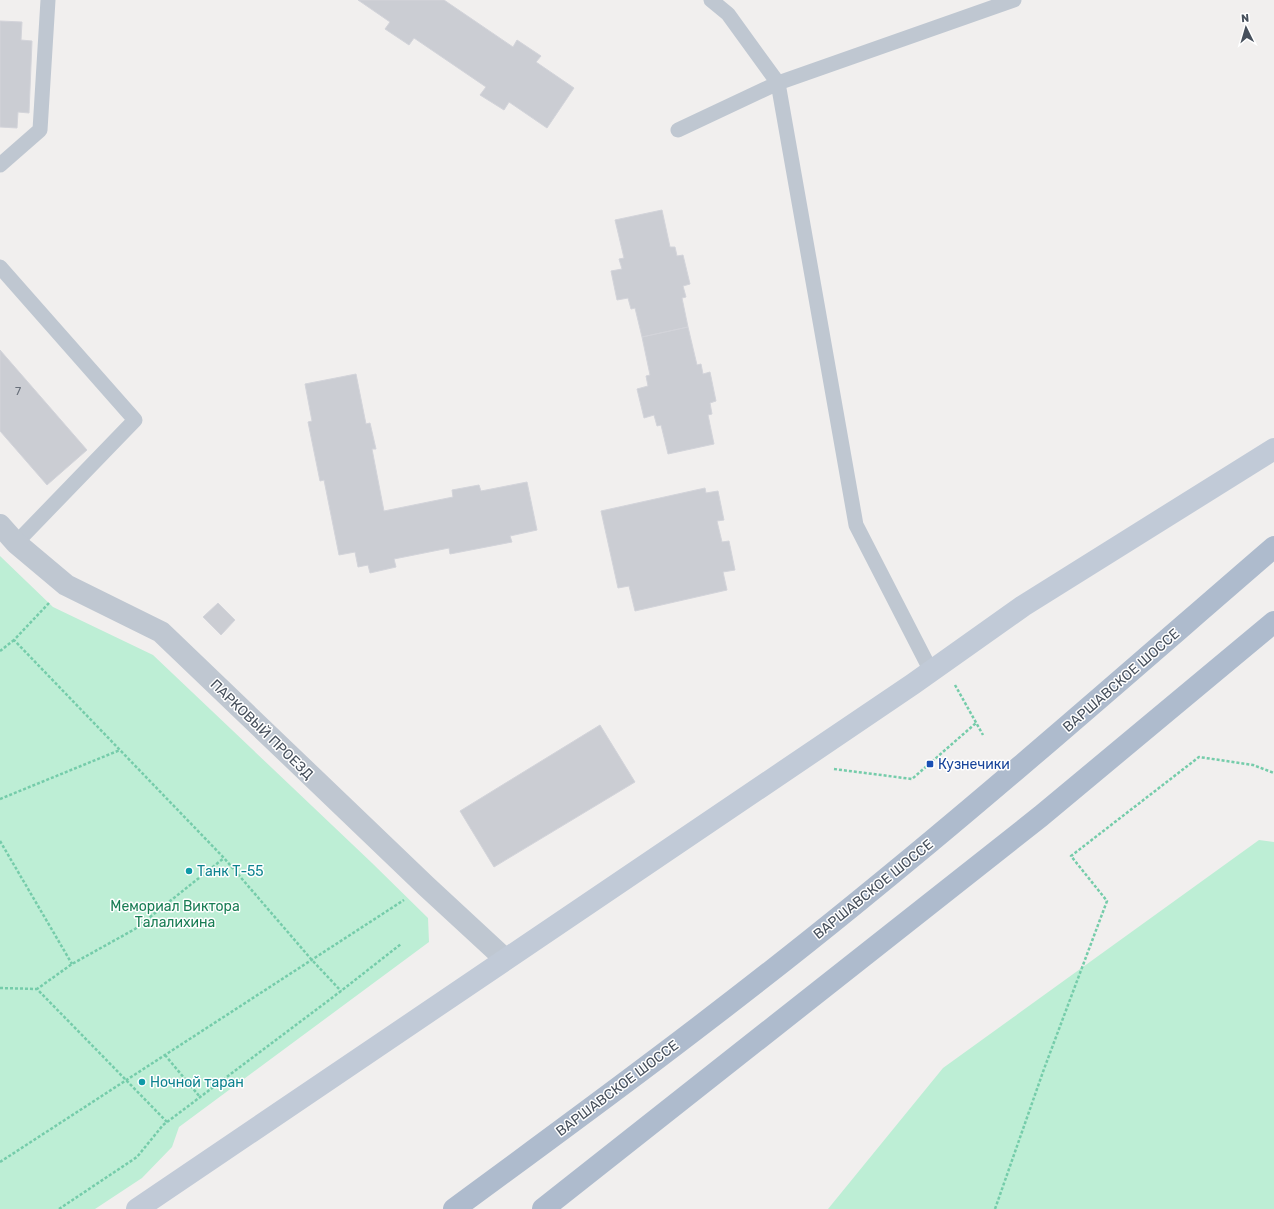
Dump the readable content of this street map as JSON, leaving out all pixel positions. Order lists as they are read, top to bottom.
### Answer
{
  "streets": {
    "main road": ["ВАРШАВСКОЕ ШОССЕ"],
    "street": ["ПАРКОВЫЙ ПРОЕЗД"]
  },
  "parks": ["Мемориал Виктора Талалихина"],
  "places": {
    "transit": ["Кузнечики"],
    "other": ["Танк Т-55", "Ночной таран"]
  },
  "house_numbers": ["7"],
  "north": "top"
}
